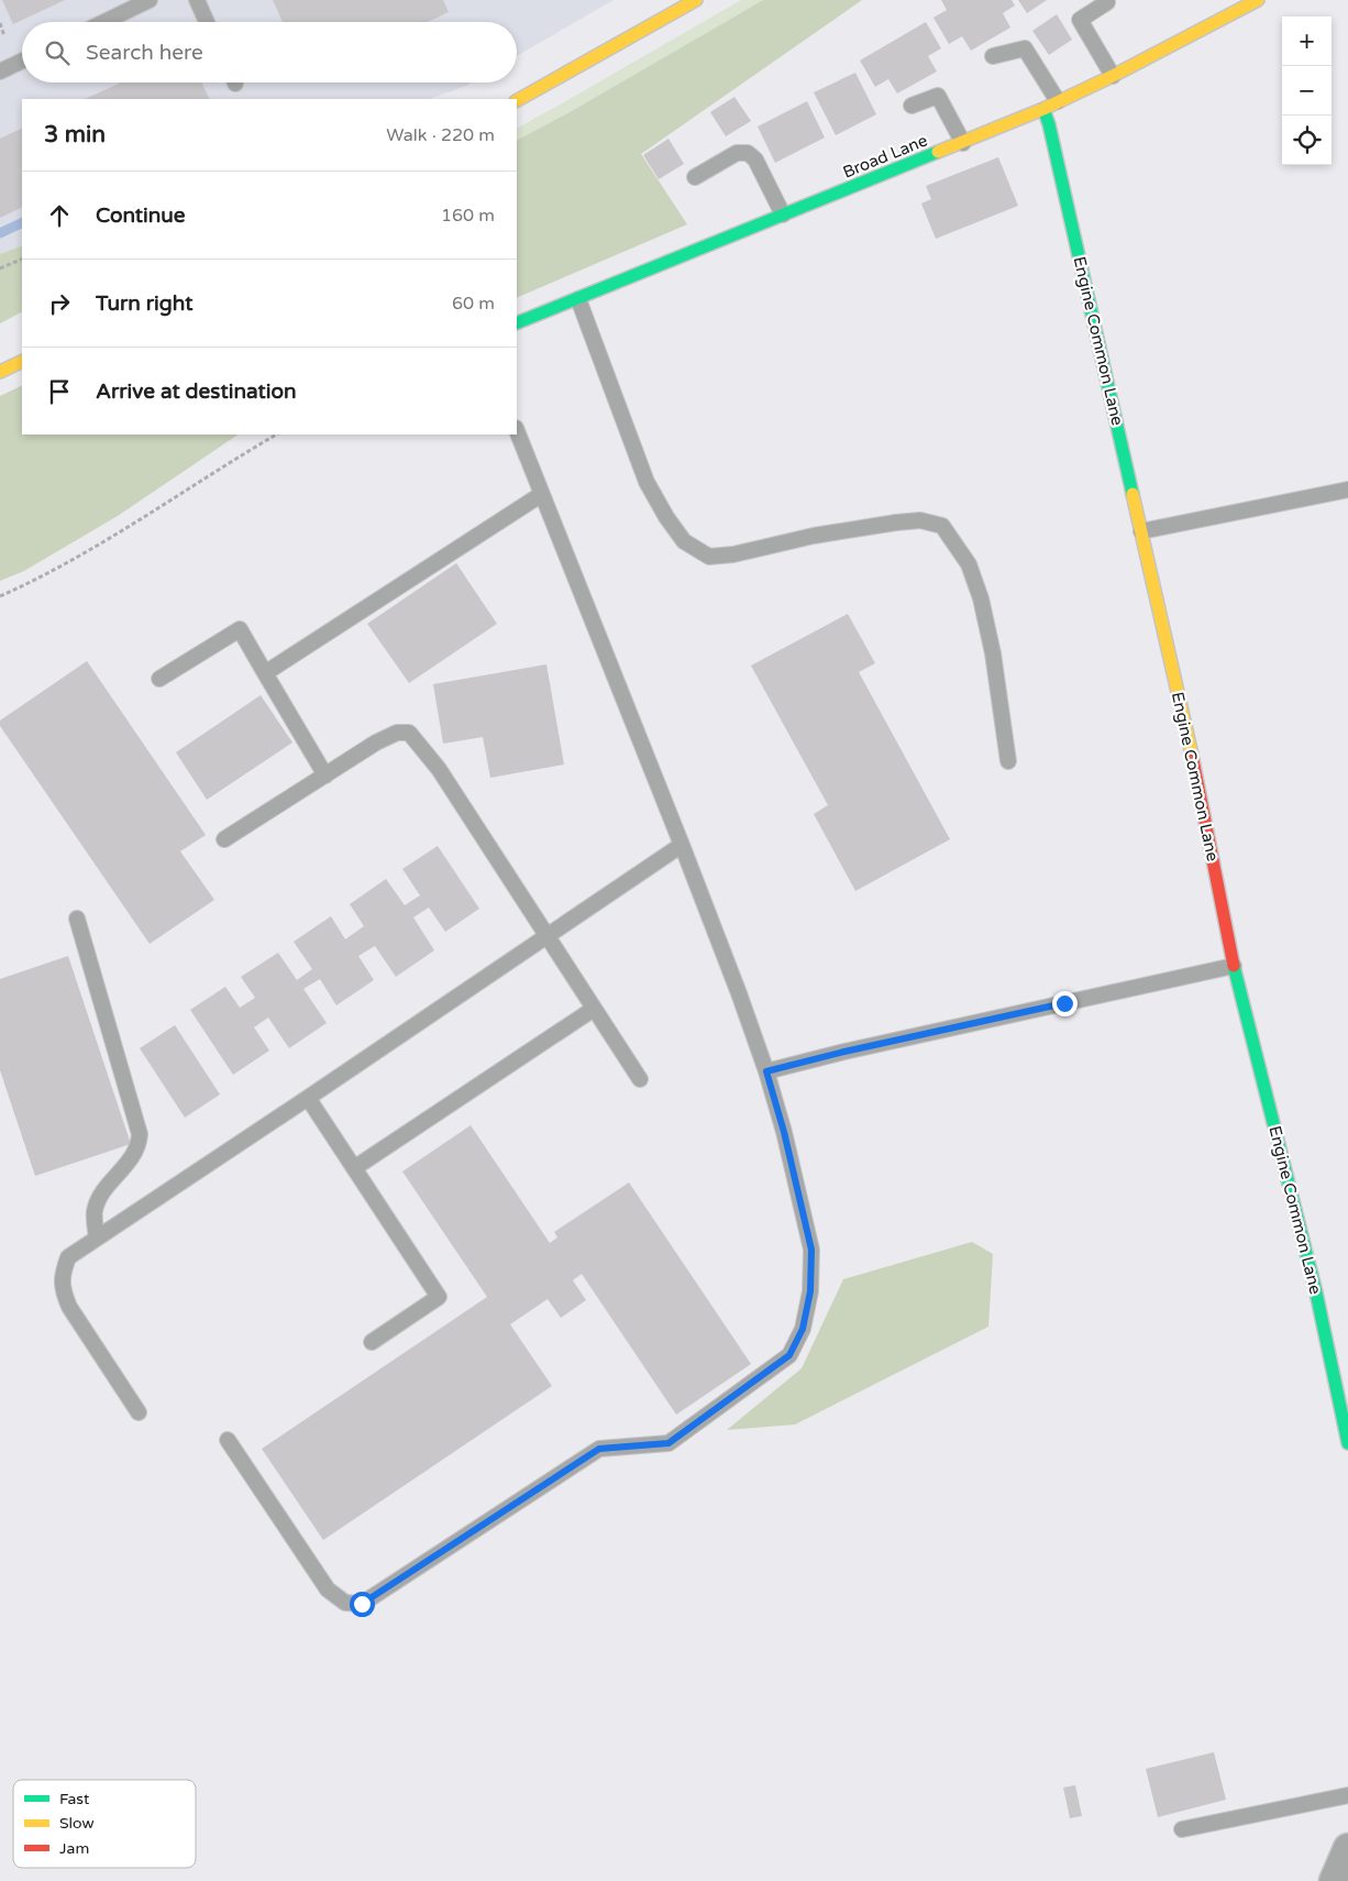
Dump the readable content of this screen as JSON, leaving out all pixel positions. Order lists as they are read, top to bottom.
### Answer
{
  "streets": {
    "street": ["Broad Lane", "Engine Common Lane"]
  },
  "crossings": [
    ["Broad Lane", "Engine Common Lane"]
  ],
  "legend": ["Fast", "Slow", "Jam"],
  "page": {
    "map_buttons": ["+", "−"],
    "search": "Search here",
    "heading": ["3 min", "Walk · 220 m"],
    "list": [
      ["Continue", "160 m"],
      ["Turn right", "60 m"],
      "Arrive at destination"
    ]
  }
}
